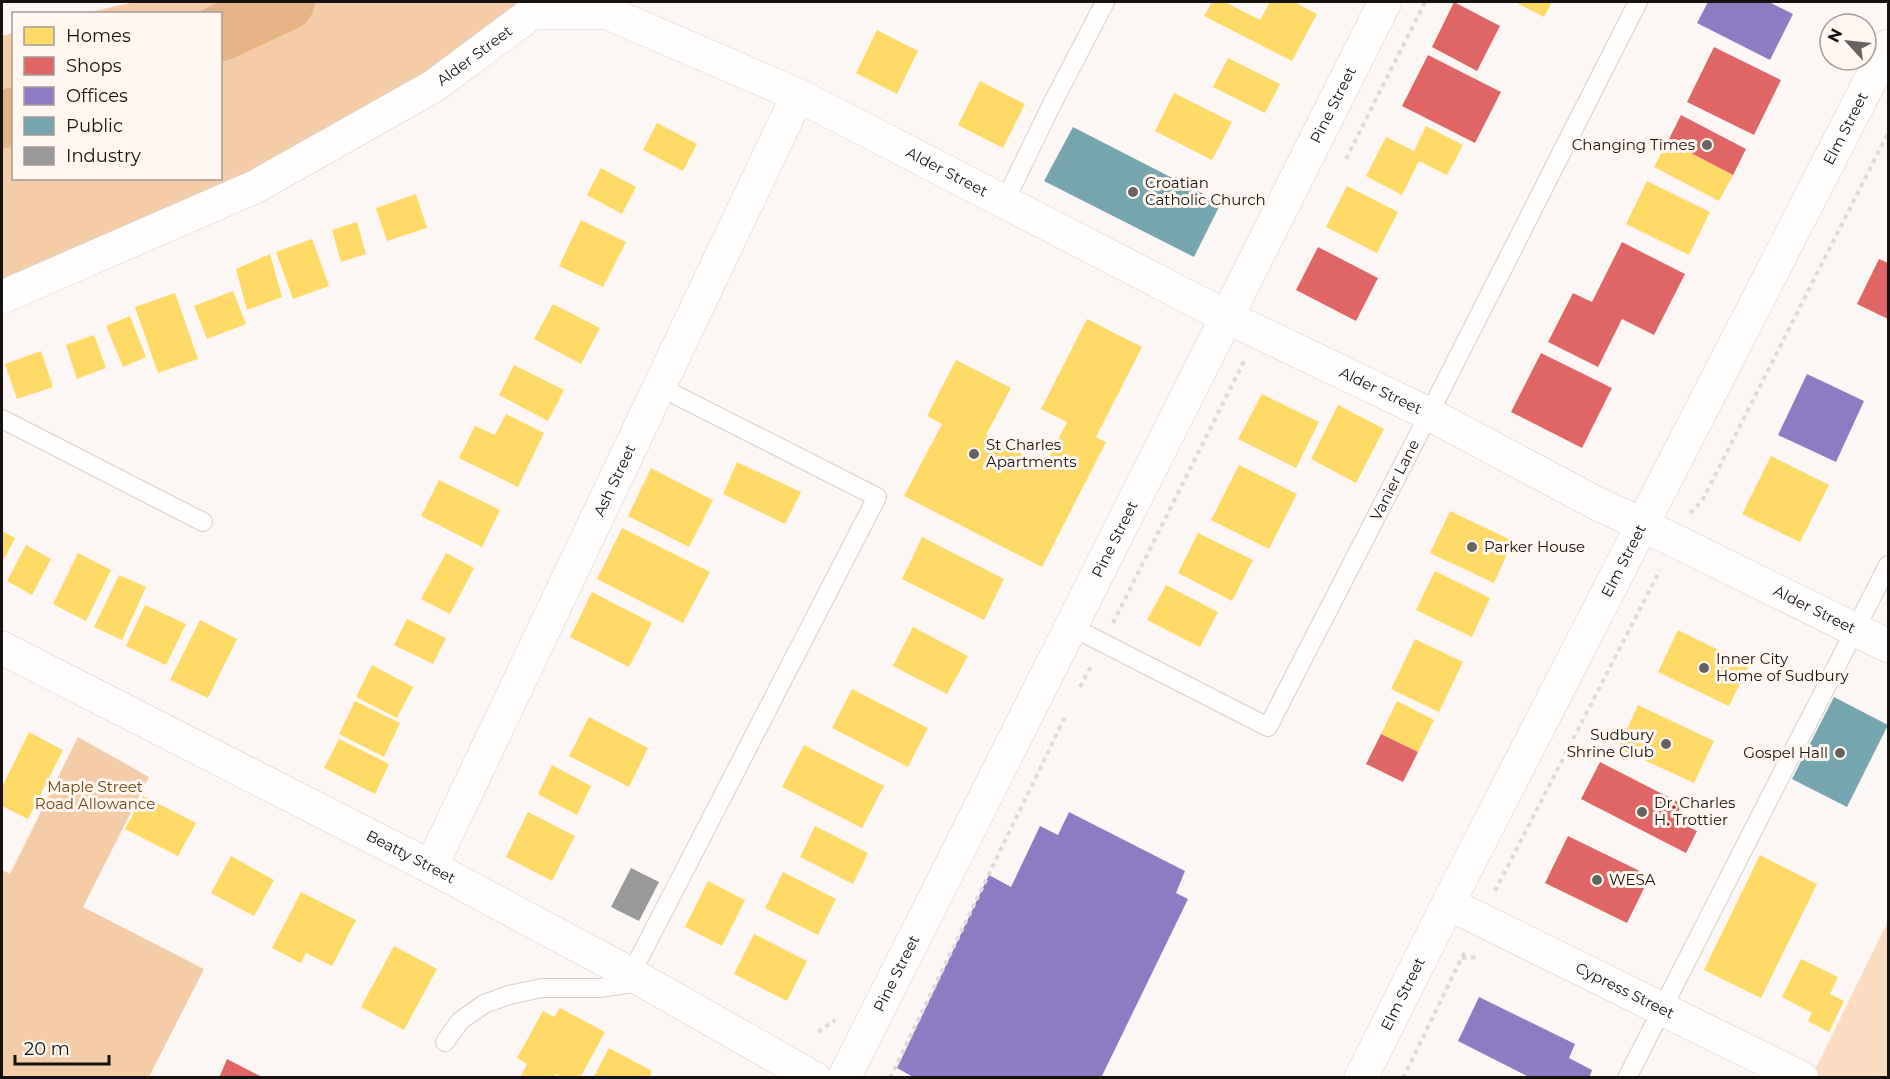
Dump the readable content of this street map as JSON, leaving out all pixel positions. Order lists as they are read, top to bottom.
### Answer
{
  "streets": {
    "street": [
      "Alder Street",
      "Pine Street",
      "Elm Street",
      "Ash Street",
      "Beatty Street",
      "Cypress Street"
    ],
    "lane": ["Vanier Lane"]
  },
  "crossings": [
    ["Alder Street", "Pine Street"],
    ["Alder Street", "Elm Street"],
    ["Alder Street", "Vanier Lane"],
    ["Alder Street", "Ash Street"],
    ["Pine Street", "Vanier Lane"],
    ["Elm Street", "Cypress Street"],
    ["Ash Street", "Beatty Street"]
  ],
  "parks": ["Maple Street Road Allowance"],
  "places": [
    "Changing Times",
    "Croatian Catholic Church",
    "St Charles Apartments",
    "Parker House",
    "Inner City Home of Sudbury",
    "Sudbury Shrine Club",
    "Gospel Hall",
    "Dr. Charles H. Trottier",
    "WESA"
  ],
  "legend": [
    "Homes",
    "Shops",
    "Offices",
    "Public",
    "Industry"
  ],
  "scale_bar": "20 m",
  "north": "top left"
}
